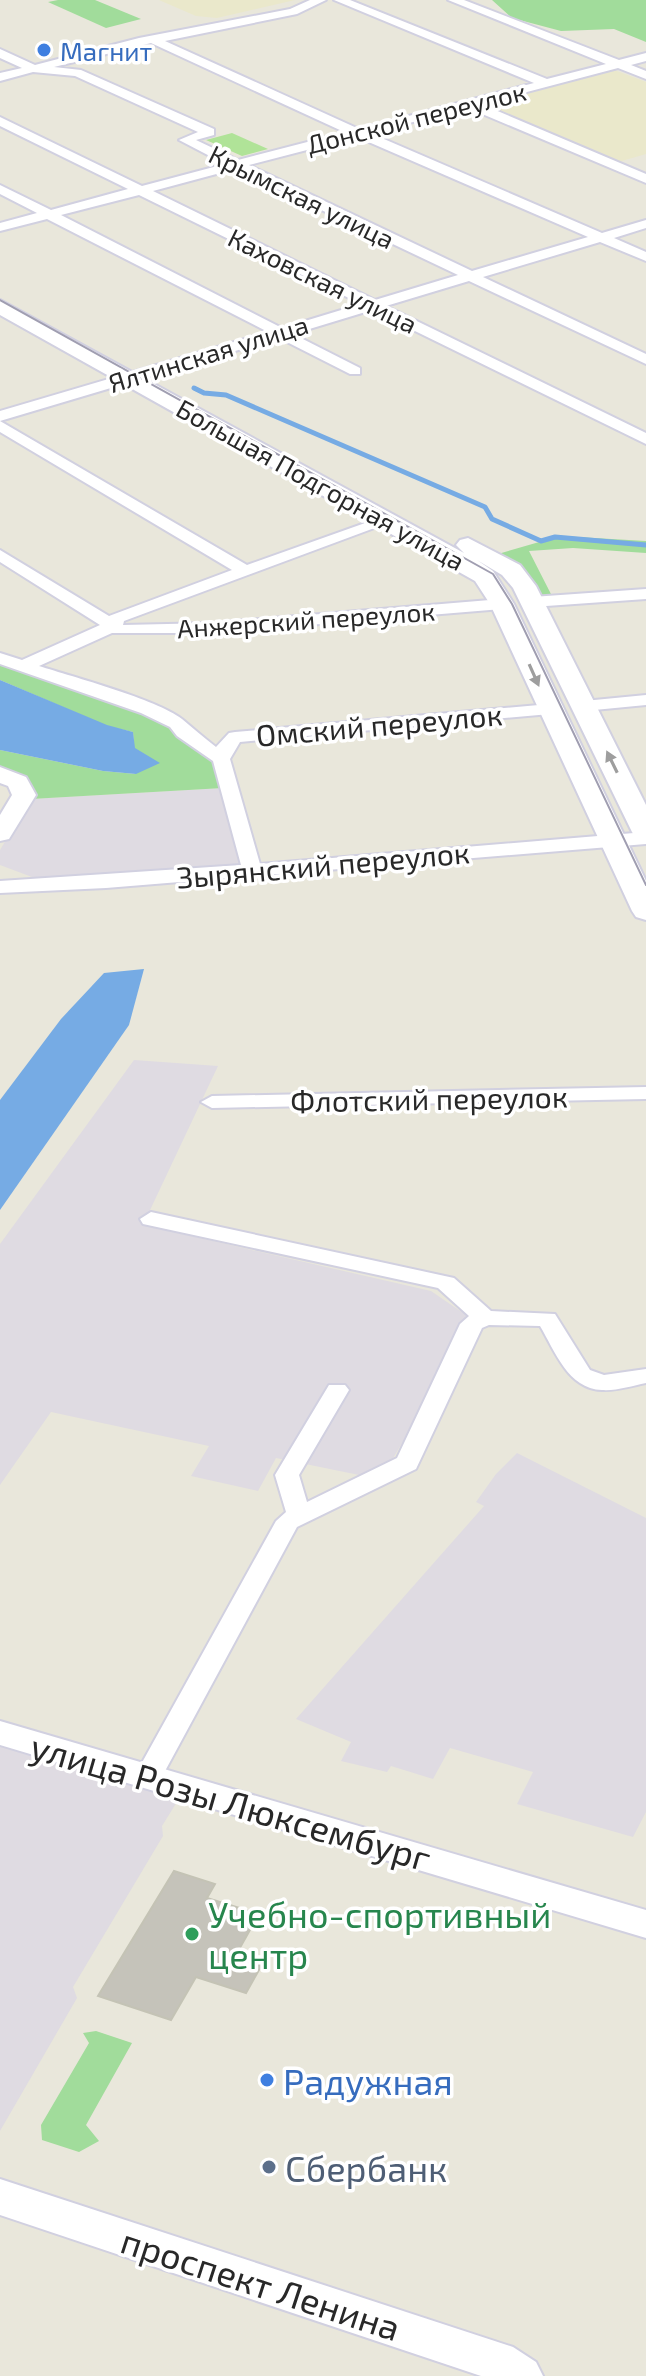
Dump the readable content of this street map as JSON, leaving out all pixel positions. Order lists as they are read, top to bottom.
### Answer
{
  "streets": {
    "main road": ["Большая Подгорная улица", "проспект Ленина"],
    "street": [
      "Донской переулок",
      "Крымская улица",
      "Каховская улица",
      "Ялтинская улица",
      "Анжерский переулок",
      "Омский переулок",
      "Зырянский переулок",
      "Флотский переулок",
      "улица Розы Люксембург"
    ]
  },
  "crossings": [
    ["Донской переулок", "Крымская улица"],
    ["Донской переулок", "Каховская улица"],
    ["Крымская улица", "Ялтинская улица"],
    ["Каховская улица", "Ялтинская улица"],
    ["Ялтинская улица", "Большая Подгорная улица"],
    ["Большая Подгорная улица", "Анжерский переулок"],
    ["Большая Подгорная улица", "Омский переулок"],
    ["Большая Подгорная улица", "Зырянский переулок"]
  ],
  "places": [
    "Магнит",
    "Учебно-спортивный центр",
    "Радужная",
    "Сбербанк"
  ]
}
